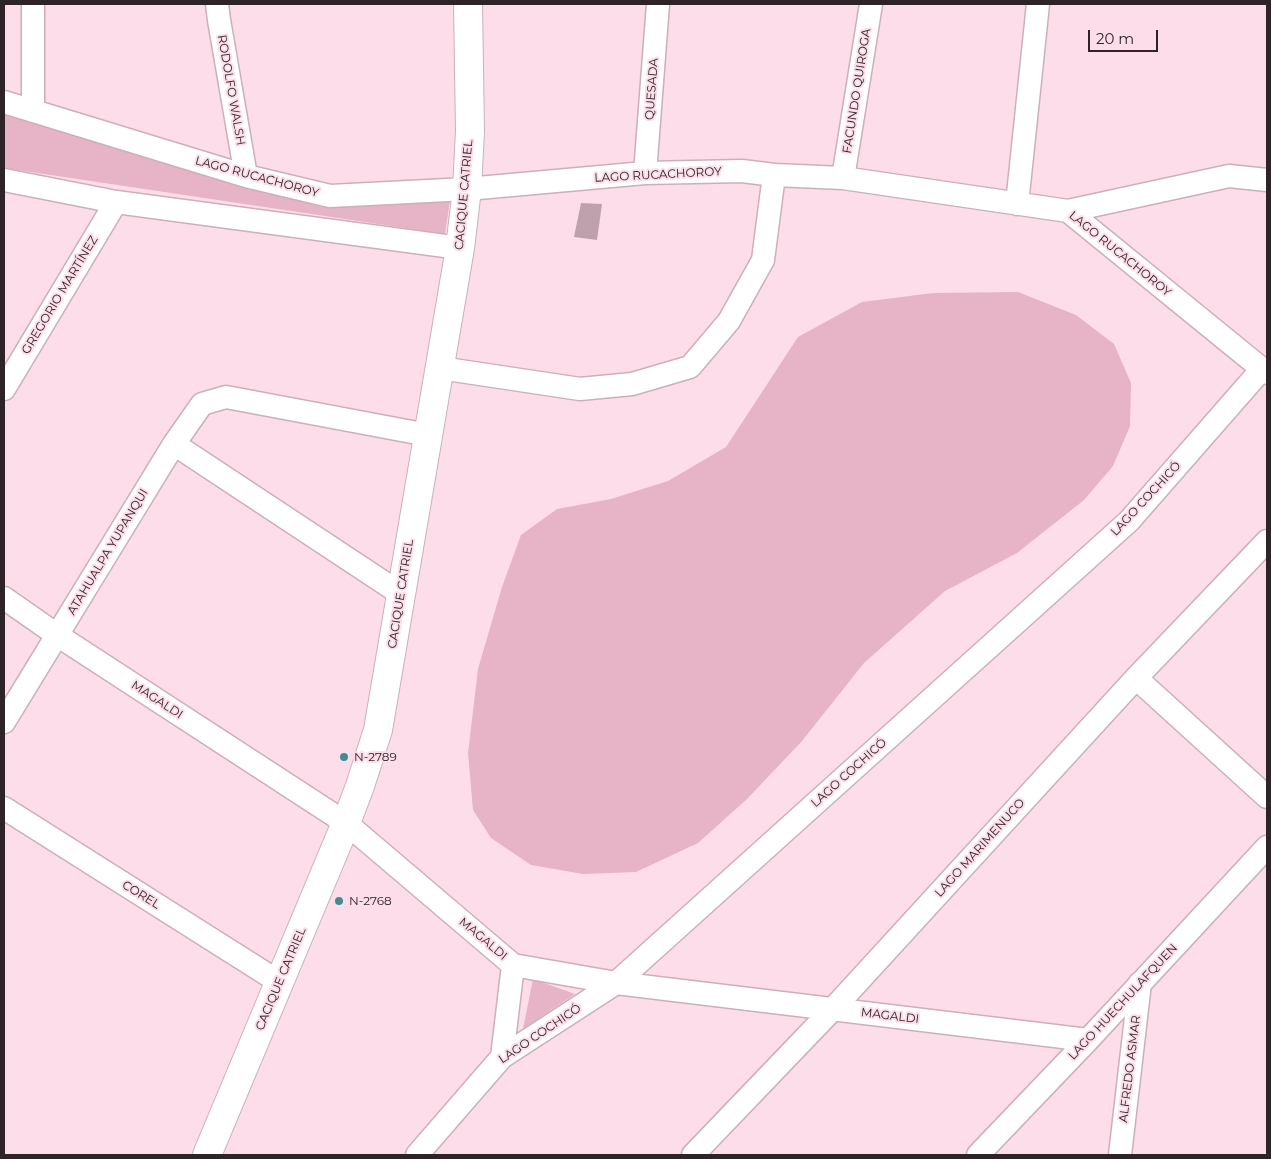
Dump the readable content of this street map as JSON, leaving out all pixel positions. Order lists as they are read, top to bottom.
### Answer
{
  "streets": {
    "street": [
      "QUESADA",
      "RODOLFO WALSH",
      "FACUNDO QUIROGA",
      "LAGO RUCACHOROY",
      "CACIQUE CATRIEL",
      "GREGORIO MARTÍNEZ",
      "LAGO COCHICÓ",
      "ATAHUALPA YUPANQUI",
      "MAGALDI",
      "LAGO MARIMENUCO",
      "COREL",
      "LAGO HUECHULAFQUEN",
      "ALFREDO ASMAR"
    ]
  },
  "crossings": [
    ["QUESADA", "LAGO RUCACHOROY"],
    ["RODOLFO WALSH", "LAGO RUCACHOROY"],
    ["FACUNDO QUIROGA", "LAGO RUCACHOROY"],
    ["LAGO RUCACHOROY", "CACIQUE CATRIEL"],
    ["LAGO RUCACHOROY", "LAGO COCHICÓ"],
    ["CACIQUE CATRIEL", "ATAHUALPA YUPANQUI"],
    ["CACIQUE CATRIEL", "MAGALDI"],
    ["CACIQUE CATRIEL", "COREL"],
    ["LAGO COCHICÓ", "MAGALDI"],
    ["ATAHUALPA YUPANQUI", "MAGALDI"],
    ["MAGALDI", "LAGO MARIMENUCO"],
    ["MAGALDI", "LAGO HUECHULAFQUEN"],
    ["LAGO HUECHULAFQUEN", "ALFREDO ASMAR"]
  ],
  "places": ["N-2789", "N-2768"],
  "scale_bar": "20 m"
}
